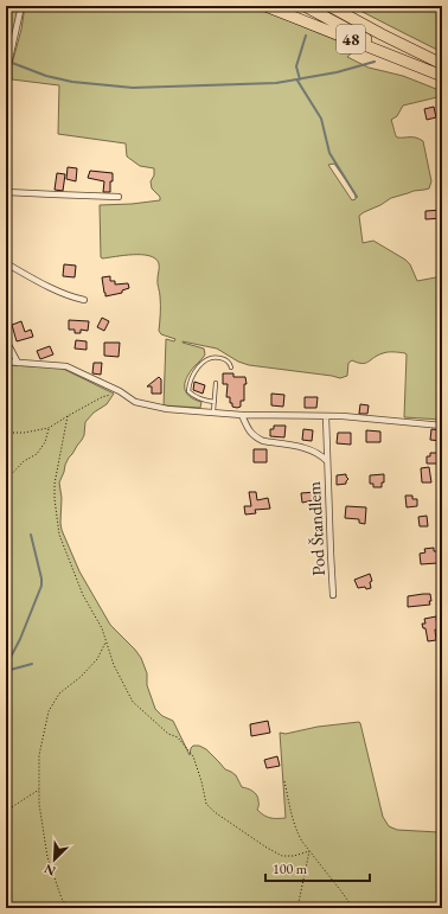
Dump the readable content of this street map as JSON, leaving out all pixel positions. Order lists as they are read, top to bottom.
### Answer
{
  "streets": {
    "highway": ["48"],
    "street": ["Pod Štandlem"]
  },
  "scale_bar": "100 m",
  "north": "bottom left"
}
